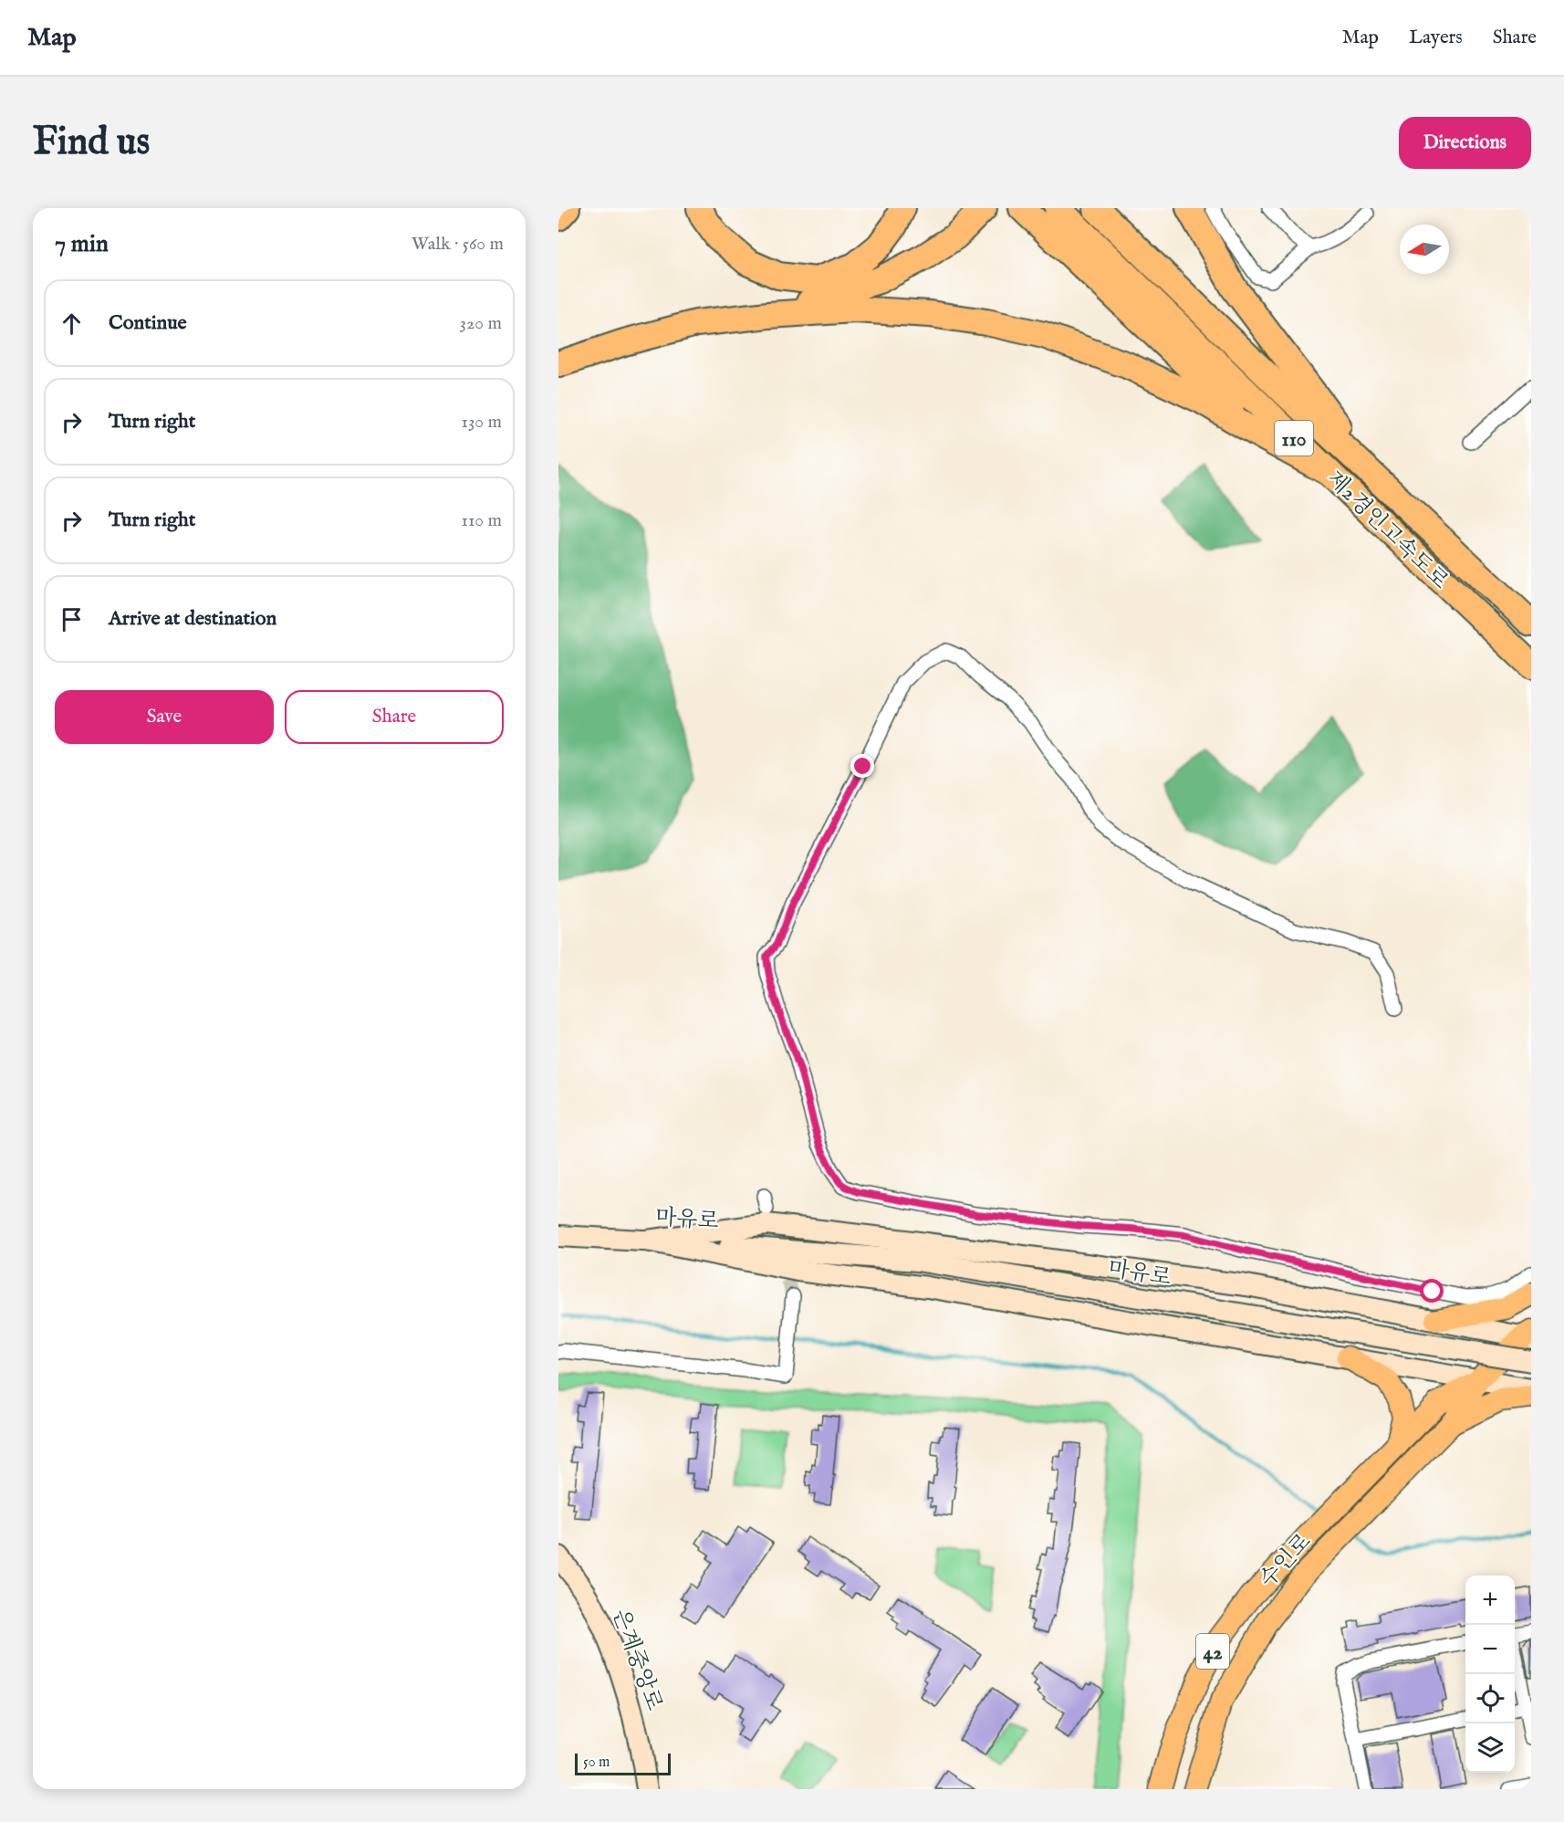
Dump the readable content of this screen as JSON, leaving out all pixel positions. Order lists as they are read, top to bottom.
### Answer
{
  "streets": {
    "highway": ["110", "제2경인고속도로"],
    "main road": [
      "마유로",
      "수인로",
      "42",
      "은계중앙로"
    ]
  },
  "scale_bar": "50 m",
  "north": "left",
  "page": {
    "header": "Map",
    "nav": ["Map", "Layers", "Share"],
    "buttons": [
      "Directions",
      ["Save", "Share"]
    ],
    "title": "Find us",
    "heading": ["7 min", "Walk · 560 m"],
    "list": [
      ["Continue", "320 m"],
      ["Turn right", "130 m"],
      ["Turn right", "110 m"],
      "Arrive at destination"
    ],
    "map_buttons": ["+", "−"],
    "scale": "50 m"
  }
}
